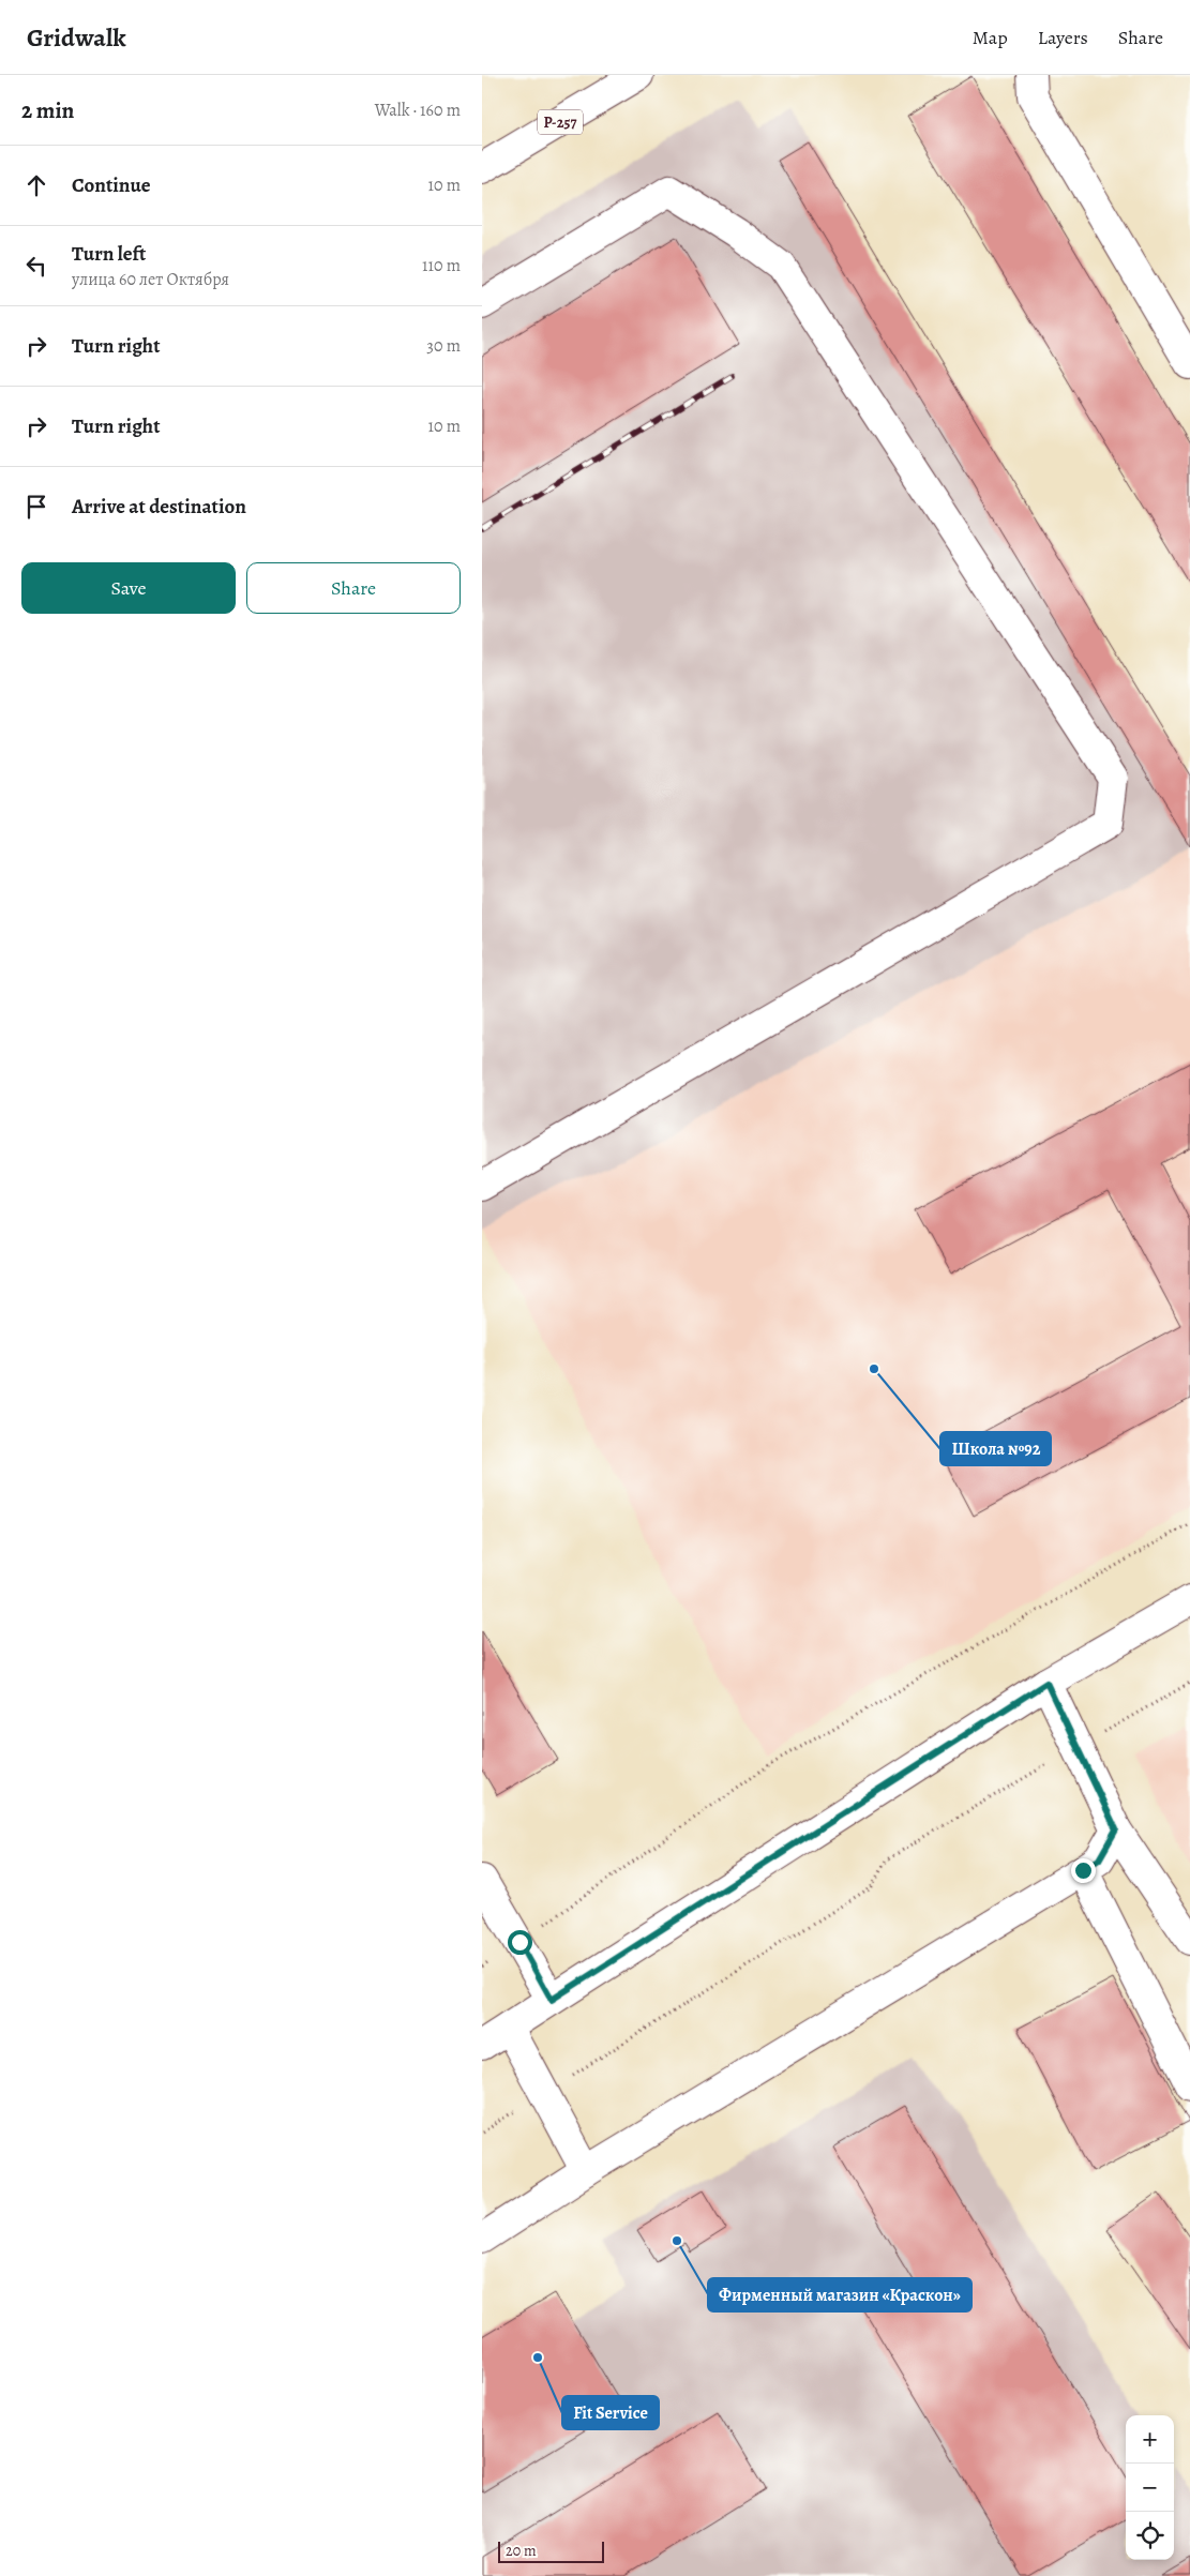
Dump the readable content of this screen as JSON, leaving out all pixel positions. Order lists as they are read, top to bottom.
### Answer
{
  "streets": {
    "main road": ["Р-257"]
  },
  "places": ["Школа №92", "Фирменный магазин «Краскон»", "Fit Service"],
  "scale_bar": "20 m",
  "page": {
    "header": "Gridwalk",
    "nav": ["Map", "Layers", "Share"],
    "heading": ["2 min", "Walk · 160 m"],
    "list": [
      ["Continue", "10 m"],
      ["Turn left", "улица 60 лет Октября", "110 m"],
      ["Turn right", "30 m"],
      ["Turn right", "10 m"],
      "Arrive at destination"
    ],
    "buttons": ["Save", "Share"],
    "map_buttons": ["+", "−"],
    "scale": "20 m"
  }
}
